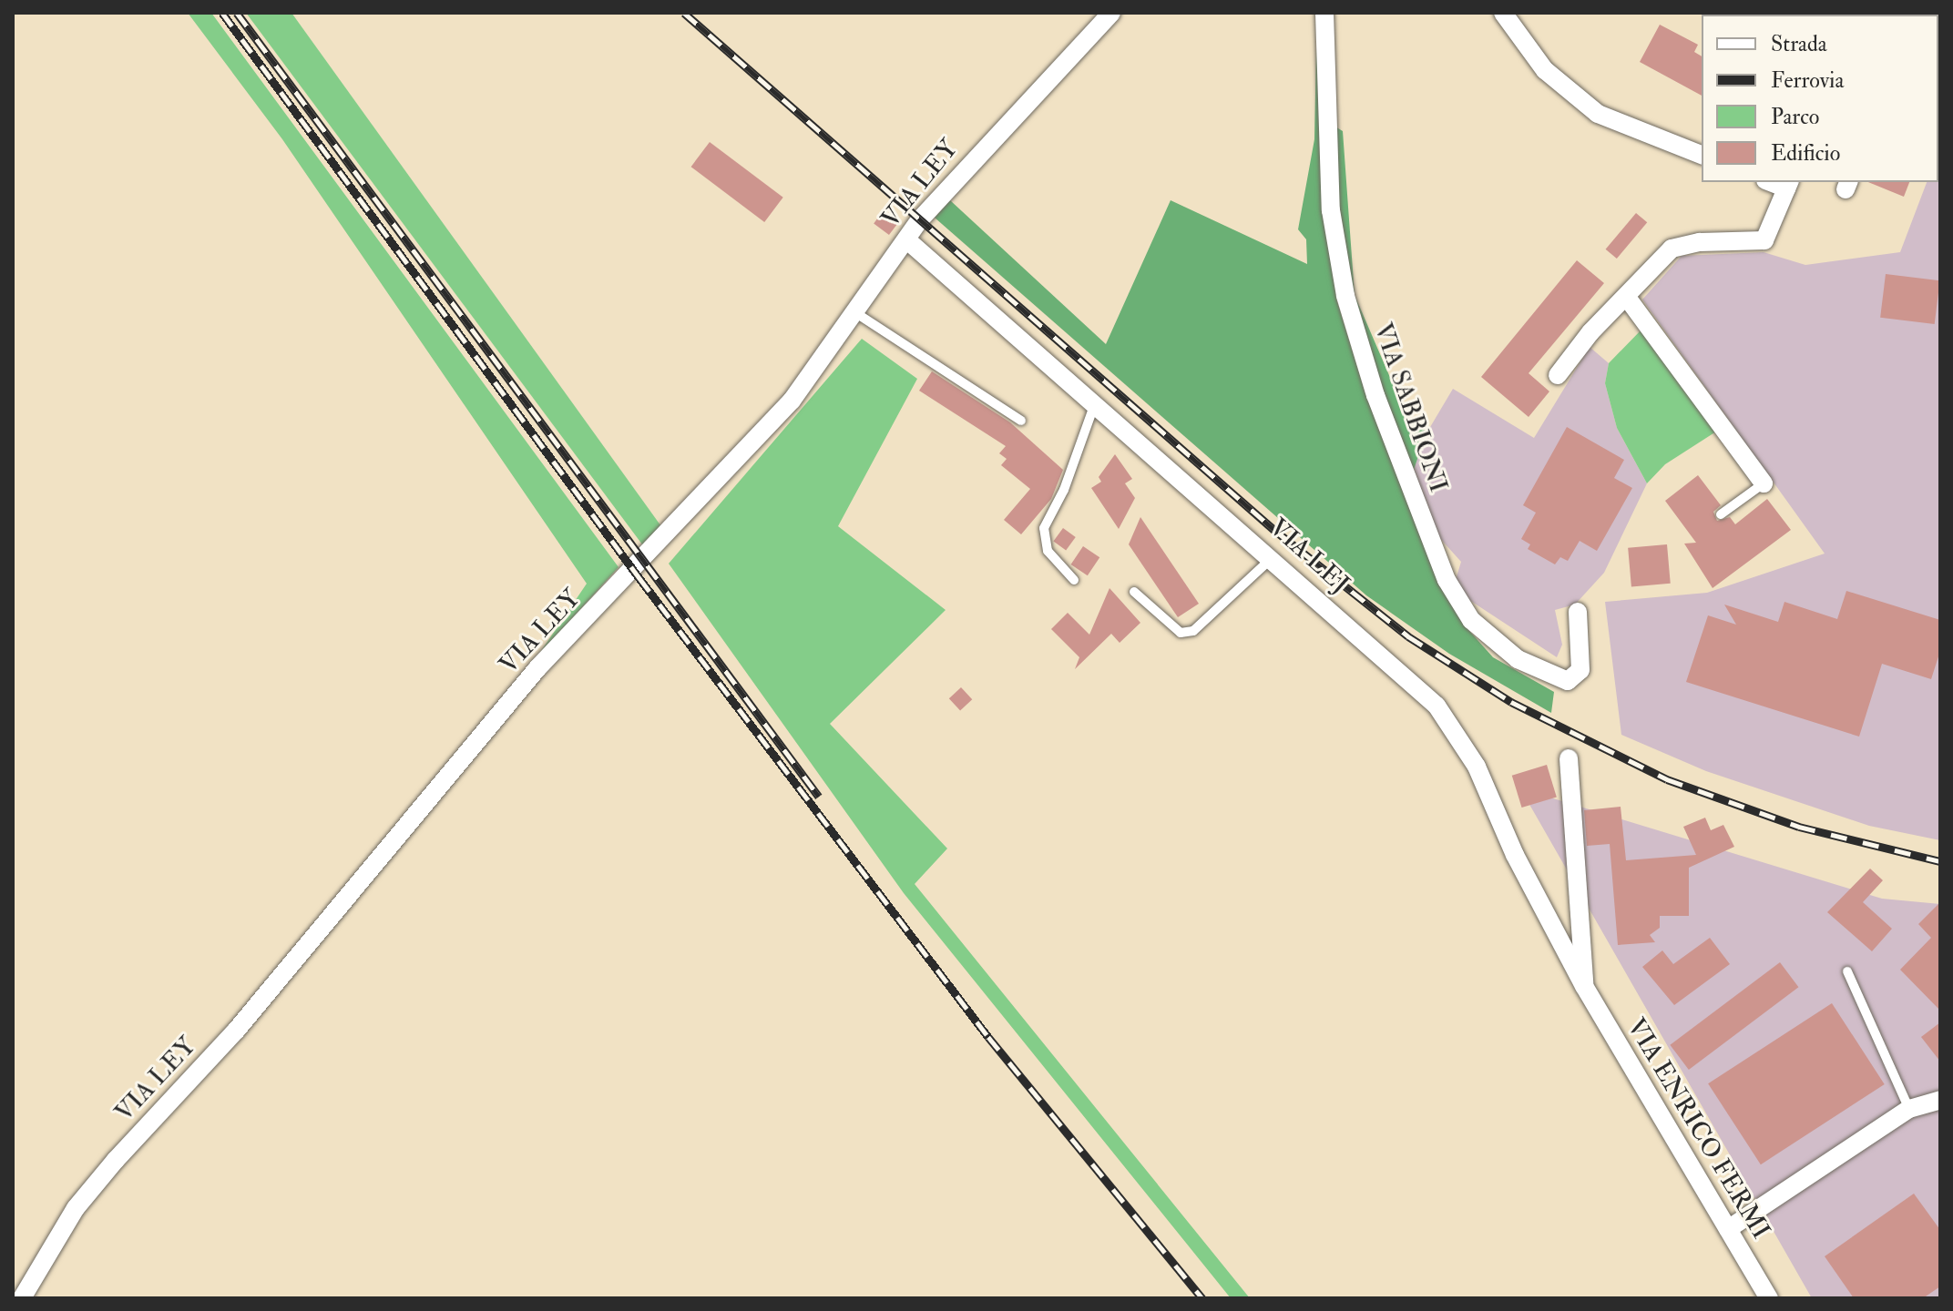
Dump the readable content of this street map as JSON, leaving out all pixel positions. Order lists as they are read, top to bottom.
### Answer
{
  "streets": {
    "street": [
      "VIA LEY",
      "VIA SABBIONI",
      "VIA LEJ",
      "VIA ENRICO FERMI"
    ]
  },
  "crossings": [
    ["VIA LEY", "VIA LEJ"],
    ["VIA LEJ", "VIA ENRICO FERMI"]
  ],
  "legend": [
    "Strada",
    "Ferrovia",
    "Parco",
    "Edificio"
  ]
}
